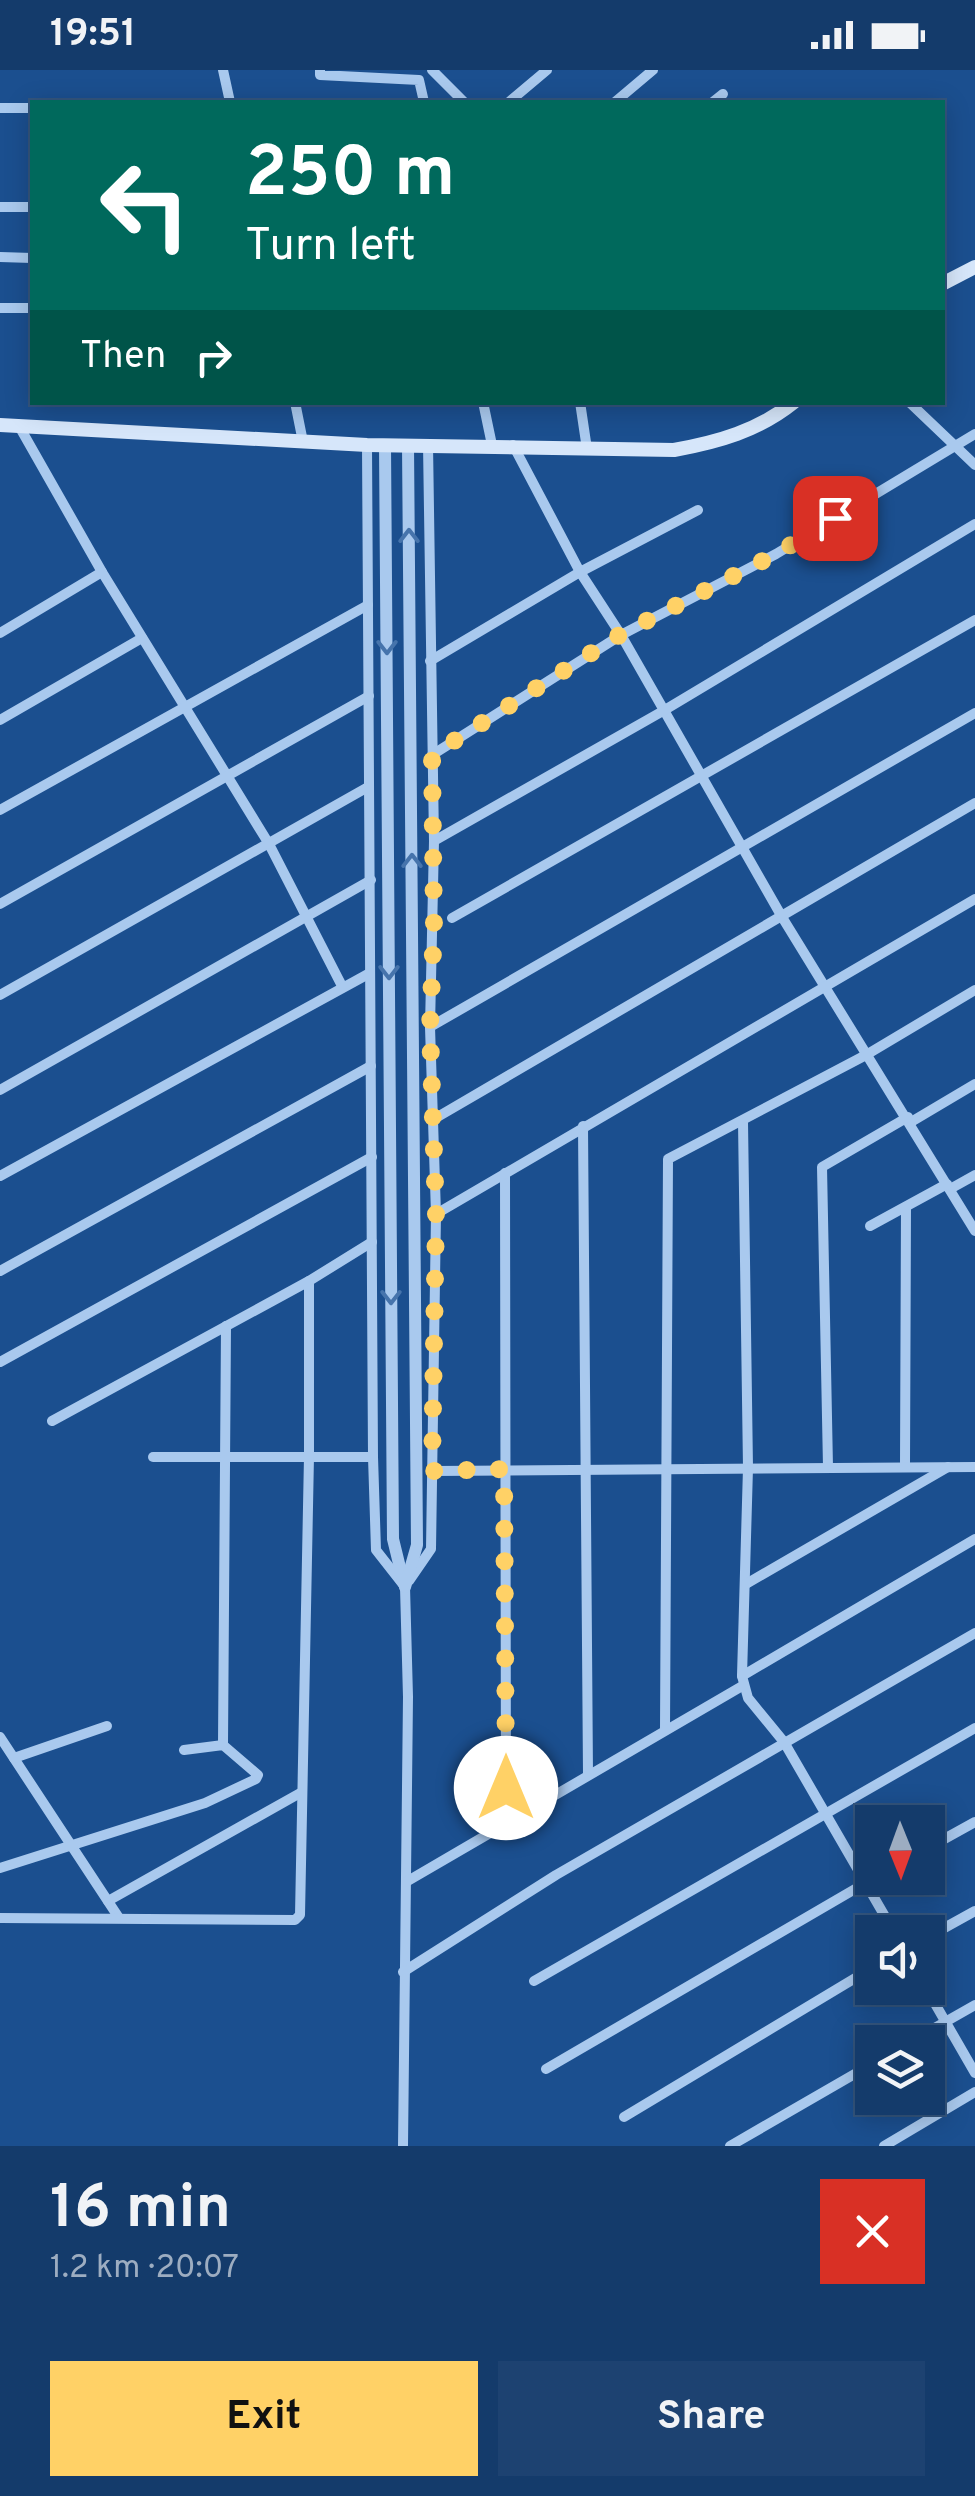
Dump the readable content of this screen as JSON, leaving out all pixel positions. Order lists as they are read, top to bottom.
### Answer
{
  "north": "bottom",
  "page": {
    "status": "19:51",
    "turn": ["250 m", "Turn left"],
    "then": "Then",
    "heading": ["16 min", "1.2 km · 20:07"],
    "buttons": ["Exit", "Share"]
  }
}
